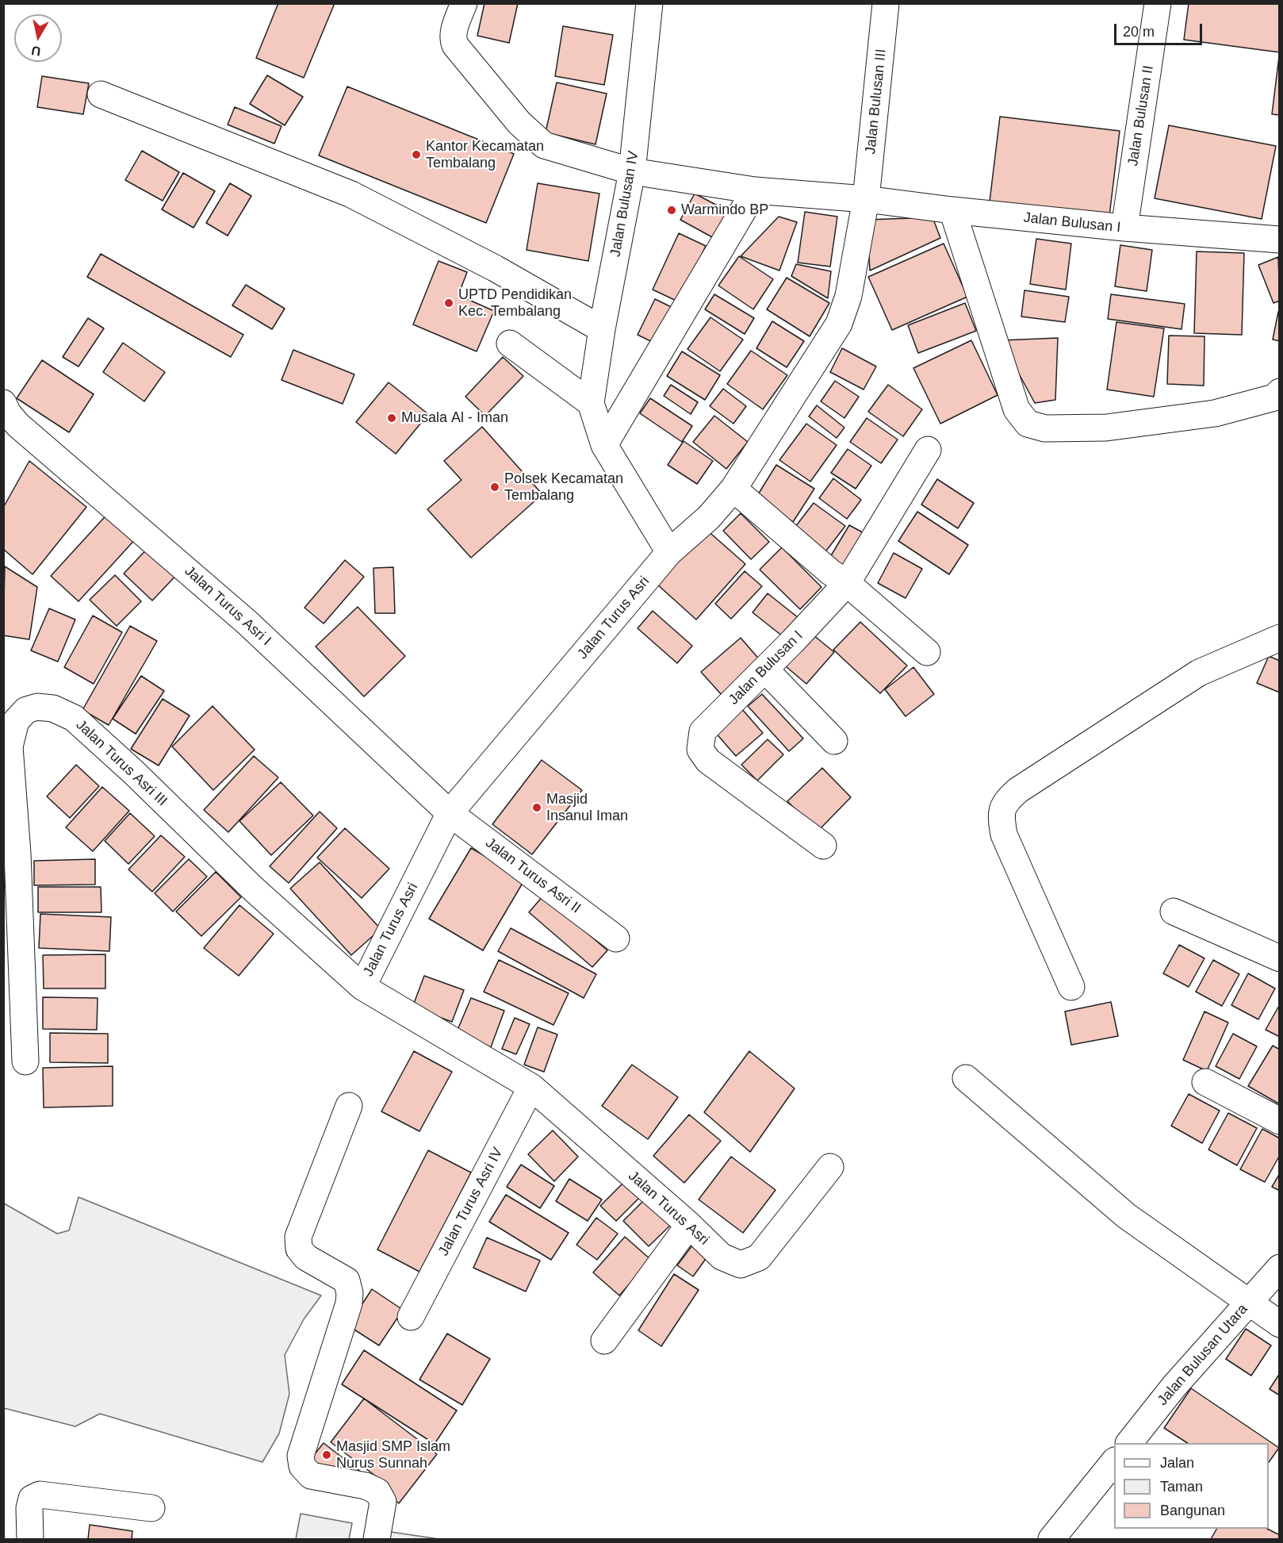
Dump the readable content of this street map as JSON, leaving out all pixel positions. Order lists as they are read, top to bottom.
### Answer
{
  "streets": {
    "street": [
      "Jalan Bulusan III",
      "Jalan Bulusan II",
      "Jalan Bulusan IV",
      "Jalan Bulusan I",
      "Jalan Turus Asri I",
      "Jalan Turus Asri",
      "Jalan Turus Asri III",
      "Jalan Turus Asri II",
      "Jalan Turus Asri IV",
      "Jalan Bulusan Utara"
    ]
  },
  "crossings": [
    ["Jalan Bulusan III", "Jalan Bulusan I"],
    ["Jalan Bulusan II", "Jalan Bulusan I"],
    ["Jalan Bulusan IV", "Jalan Bulusan I"],
    ["Jalan Turus Asri I", "Jalan Turus Asri"],
    ["Jalan Turus Asri I", "Jalan Turus Asri II"],
    ["Jalan Turus Asri", "Jalan Turus Asri III"],
    ["Jalan Turus Asri", "Jalan Turus Asri II"],
    ["Jalan Turus Asri", "Jalan Turus Asri IV"]
  ],
  "places": [
    "Kantor Kecamatan Tembalang",
    "Warmindo BP",
    "UPTD Pendidikan Kec. Tembalang",
    "Musala Al - Iman",
    "Polsek Kecamatan Tembalang",
    "Masjid Insanul Iman",
    "Masjid SMP Islam Nurus Sunnah"
  ],
  "legend": ["Jalan", "Taman", "Bangunan"],
  "scale_bar": "20 m",
  "north": "bottom"
}
